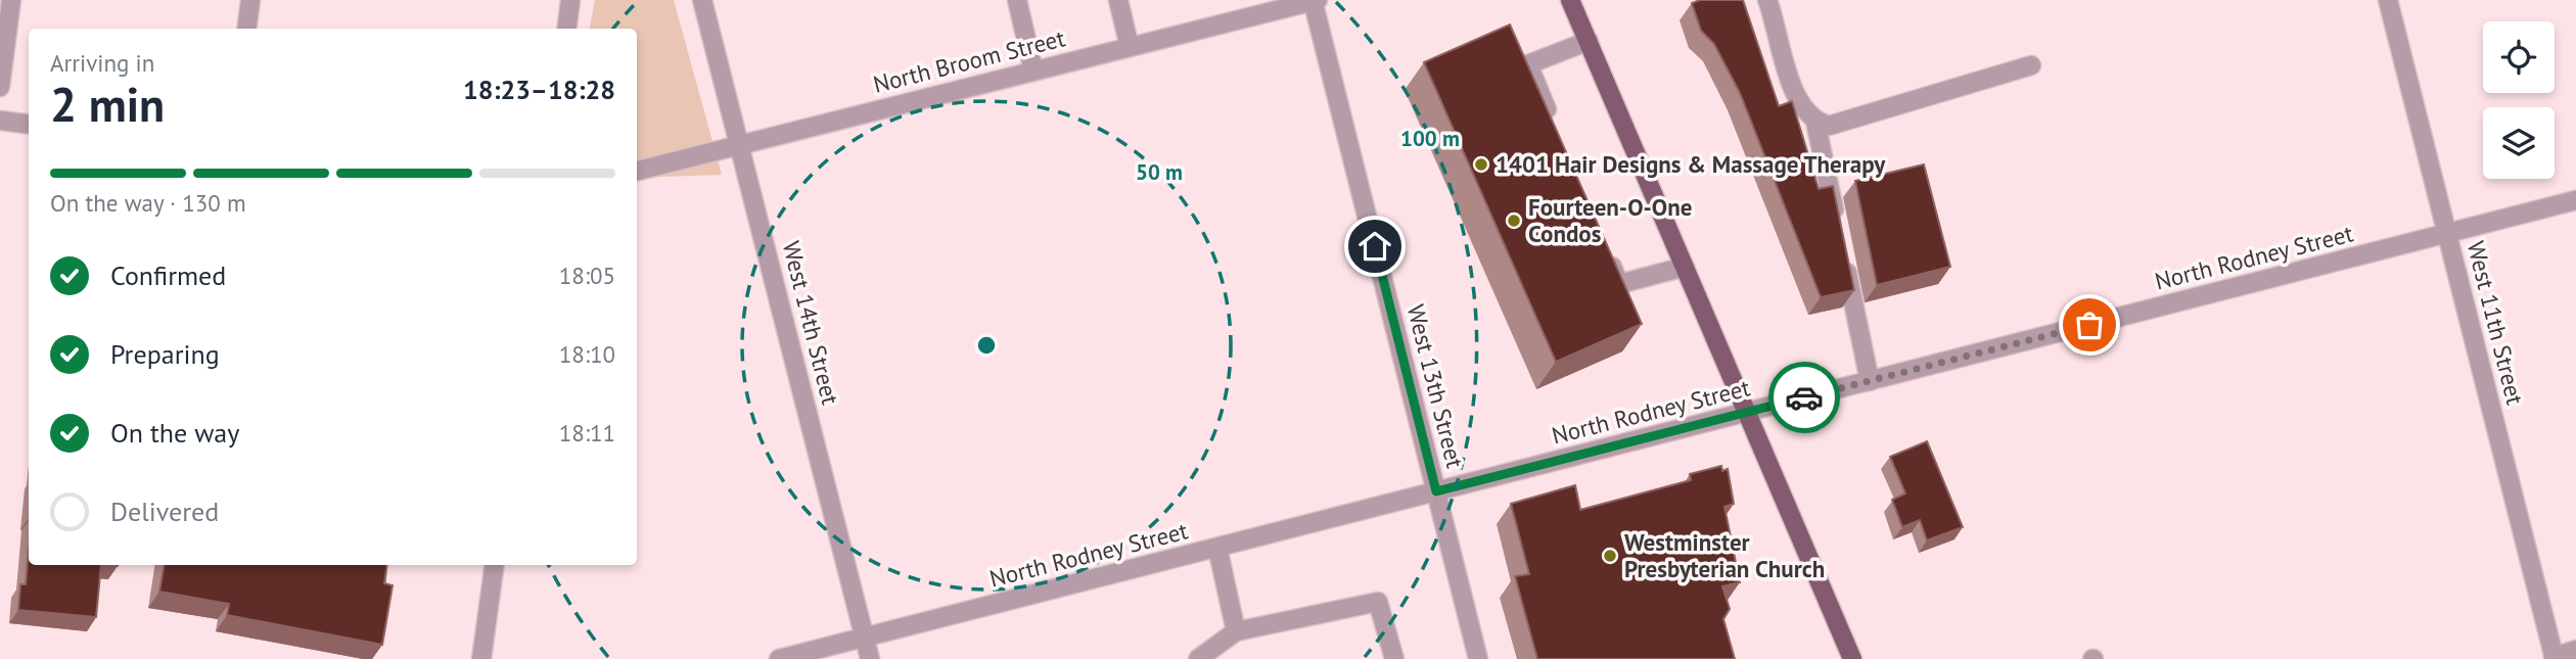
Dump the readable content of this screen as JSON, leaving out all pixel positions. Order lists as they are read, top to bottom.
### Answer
{
  "streets": {
    "street": [
      "North Broom Street",
      "North Rodney Street",
      "West 14th Street",
      "West 11th Street",
      "West 13th Street"
    ]
  },
  "crossings": [
    ["North Broom Street", "West 14th Street"],
    ["North Broom Street", "West 13th Street"],
    ["North Rodney Street", "West 14th Street"],
    ["North Rodney Street", "West 11th Street"],
    ["North Rodney Street", "West 13th Street"]
  ],
  "places": ["1401 Hair Designs & Massage Therapy", "Fourteen-O-One Condos", "Westminster Presbyterian Church"],
  "page": {
    "heading": ["2 min", "Arriving in", "18:23–18:28"],
    "bar": "On the way · 130 m",
    "list": [
      ["Confirmed", "18:05"],
      ["Preparing", "18:10"],
      ["On the way", "18:11"],
      "Delivered"
    ]
  },
  "rings": ["100 m", "50 m"]
}
